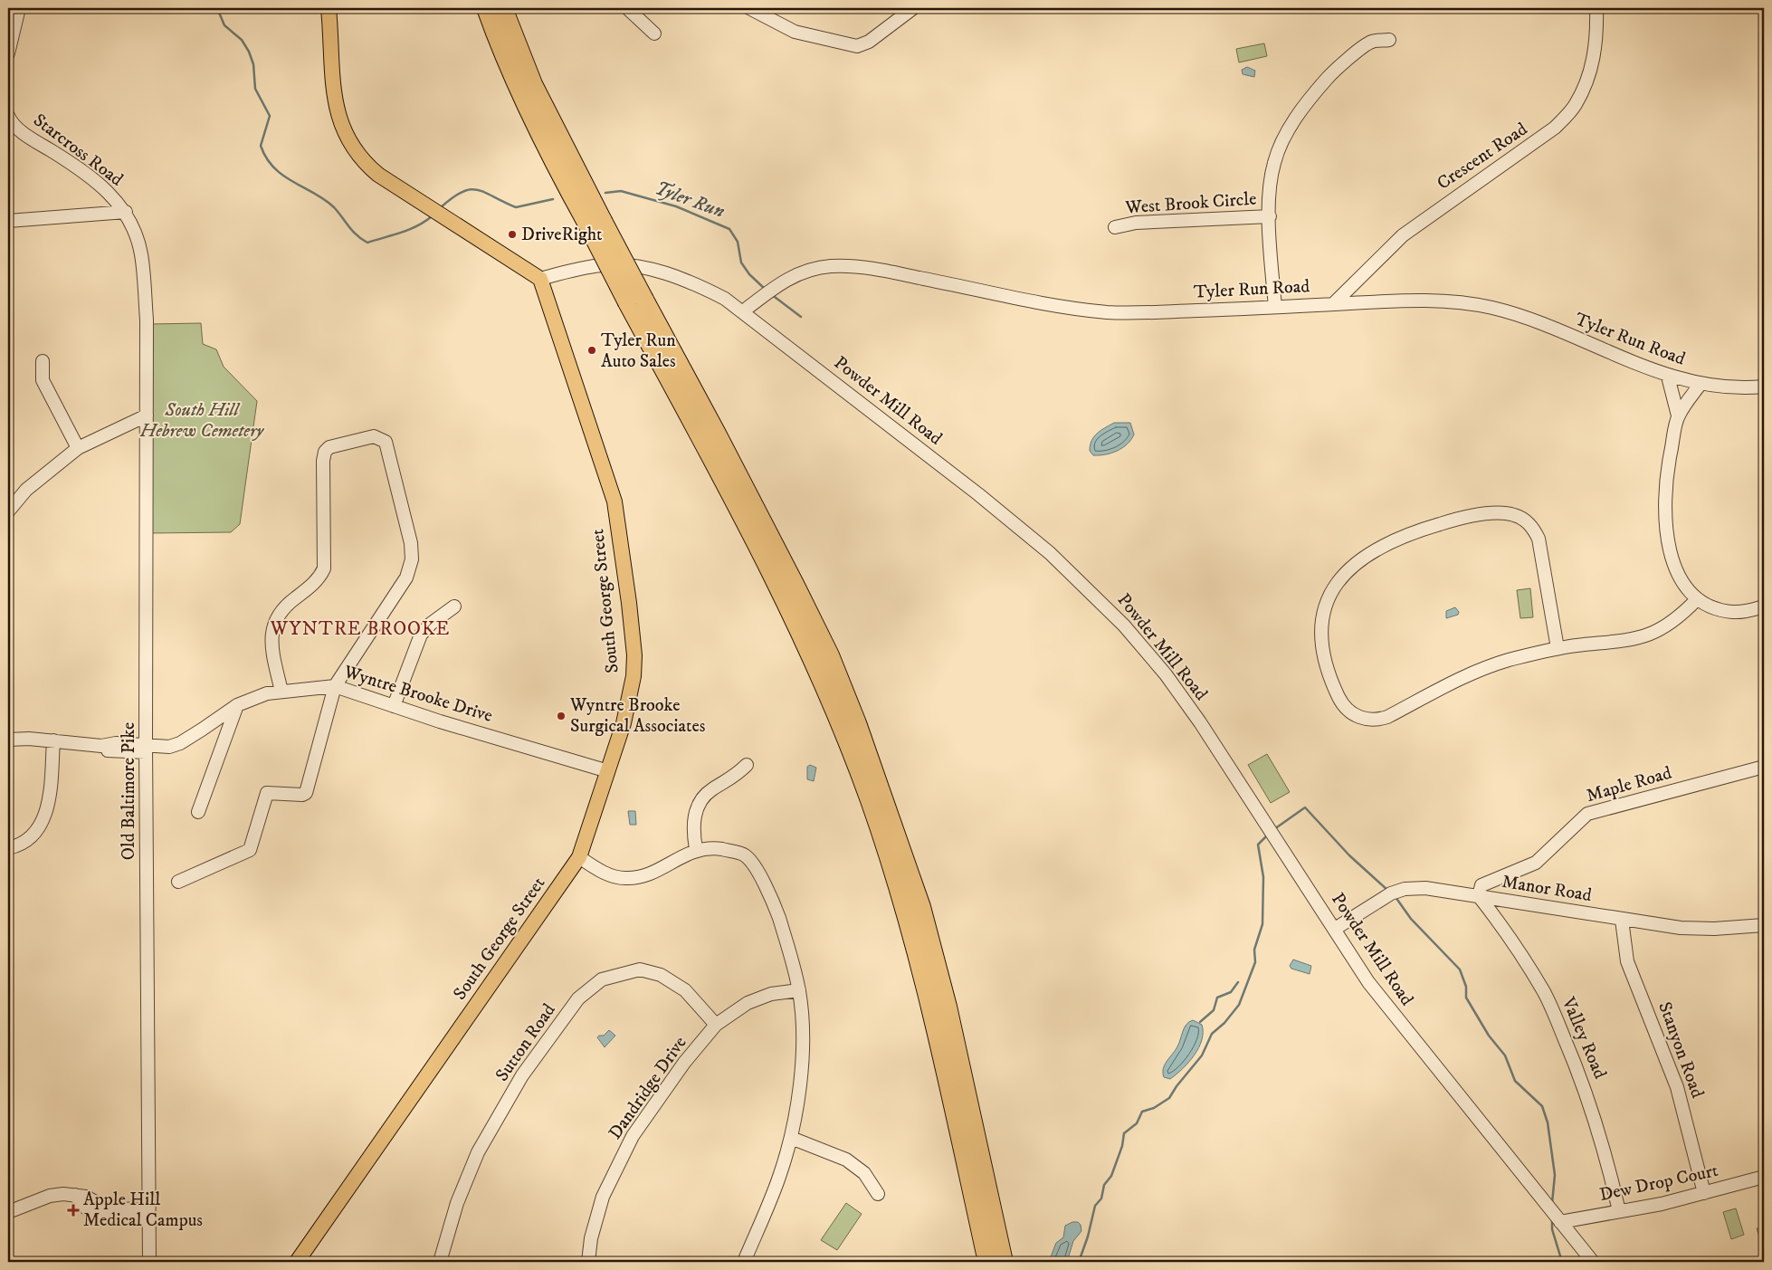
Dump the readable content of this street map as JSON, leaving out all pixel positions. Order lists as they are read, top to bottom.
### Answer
{
  "streets": {
    "main road": ["South George Street"],
    "street": [
      "Starcross Road",
      "Crescent Road",
      "West Brook Circle",
      "Tyler Run Road",
      "Powder Mill Road",
      "Wyntre Brooke Drive",
      "Maple Road",
      "Old Baltimore Pike",
      "Manor Road",
      "Valley Road",
      "Sutton Road",
      "Stanyon Road",
      "Dandridge Drive",
      "Dew Drop Court"
    ]
  },
  "crossings": [
    ["Starcross Road", "Old Baltimore Pike"],
    ["Crescent Road", "Tyler Run Road"],
    ["Tyler Run Road", "Powder Mill Road"],
    ["Powder Mill Road", "South George Street"],
    ["Powder Mill Road", "Manor Road"],
    ["Powder Mill Road", "Dew Drop Court"],
    ["South George Street", "Wyntre Brooke Drive"],
    ["Wyntre Brooke Drive", "Old Baltimore Pike"],
    ["Maple Road", "Manor Road"],
    ["Maple Road", "Valley Road"],
    ["Manor Road", "Valley Road"],
    ["Manor Road", "Stanyon Road"],
    ["Valley Road", "Dew Drop Court"],
    ["Sutton Road", "Dandridge Drive"],
    ["Stanyon Road", "Dew Drop Court"]
  ],
  "districts": ["WYNTRE BROOKE"],
  "water": ["Tyler Run"],
  "parks": ["South Hill Hebrew Cemetery"],
  "places": {
    "other": ["DriveRight", "Tyler Run Auto Sales", "Wyntre Brooke Surgical Associates"],
    "health": ["Apple Hill Medical Campus"]
  }
}
